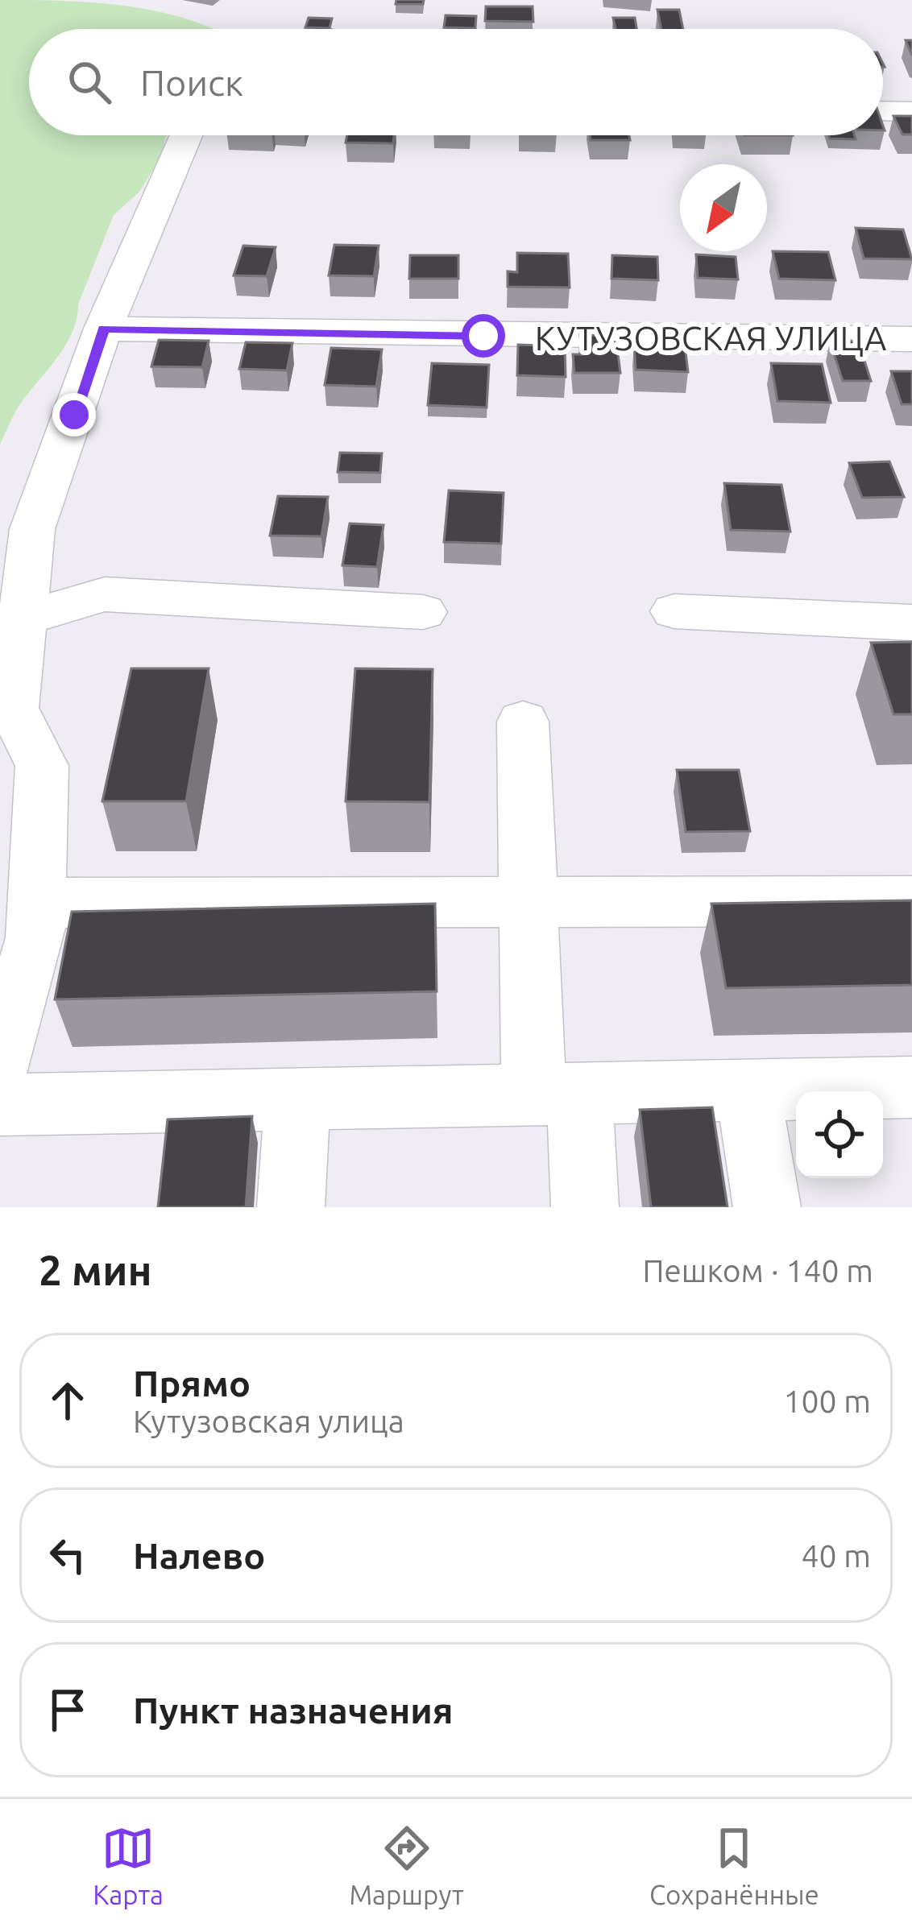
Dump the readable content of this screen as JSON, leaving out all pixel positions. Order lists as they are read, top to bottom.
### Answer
{
  "streets": {
    "street": ["КУТУЗОВСКАЯ УЛИЦА"]
  },
  "north": "bottom left",
  "page": {
    "search": "Поиск",
    "heading": ["2 мин", "Пешком · 140 m"],
    "list": [
      ["Прямо", "Кутузовская улица", "100 m"],
      ["Налево", "40 m"],
      "Пункт назначения"
    ],
    "nav": ["Карта", "Маршрут", "Сохранённые"]
  }
}
